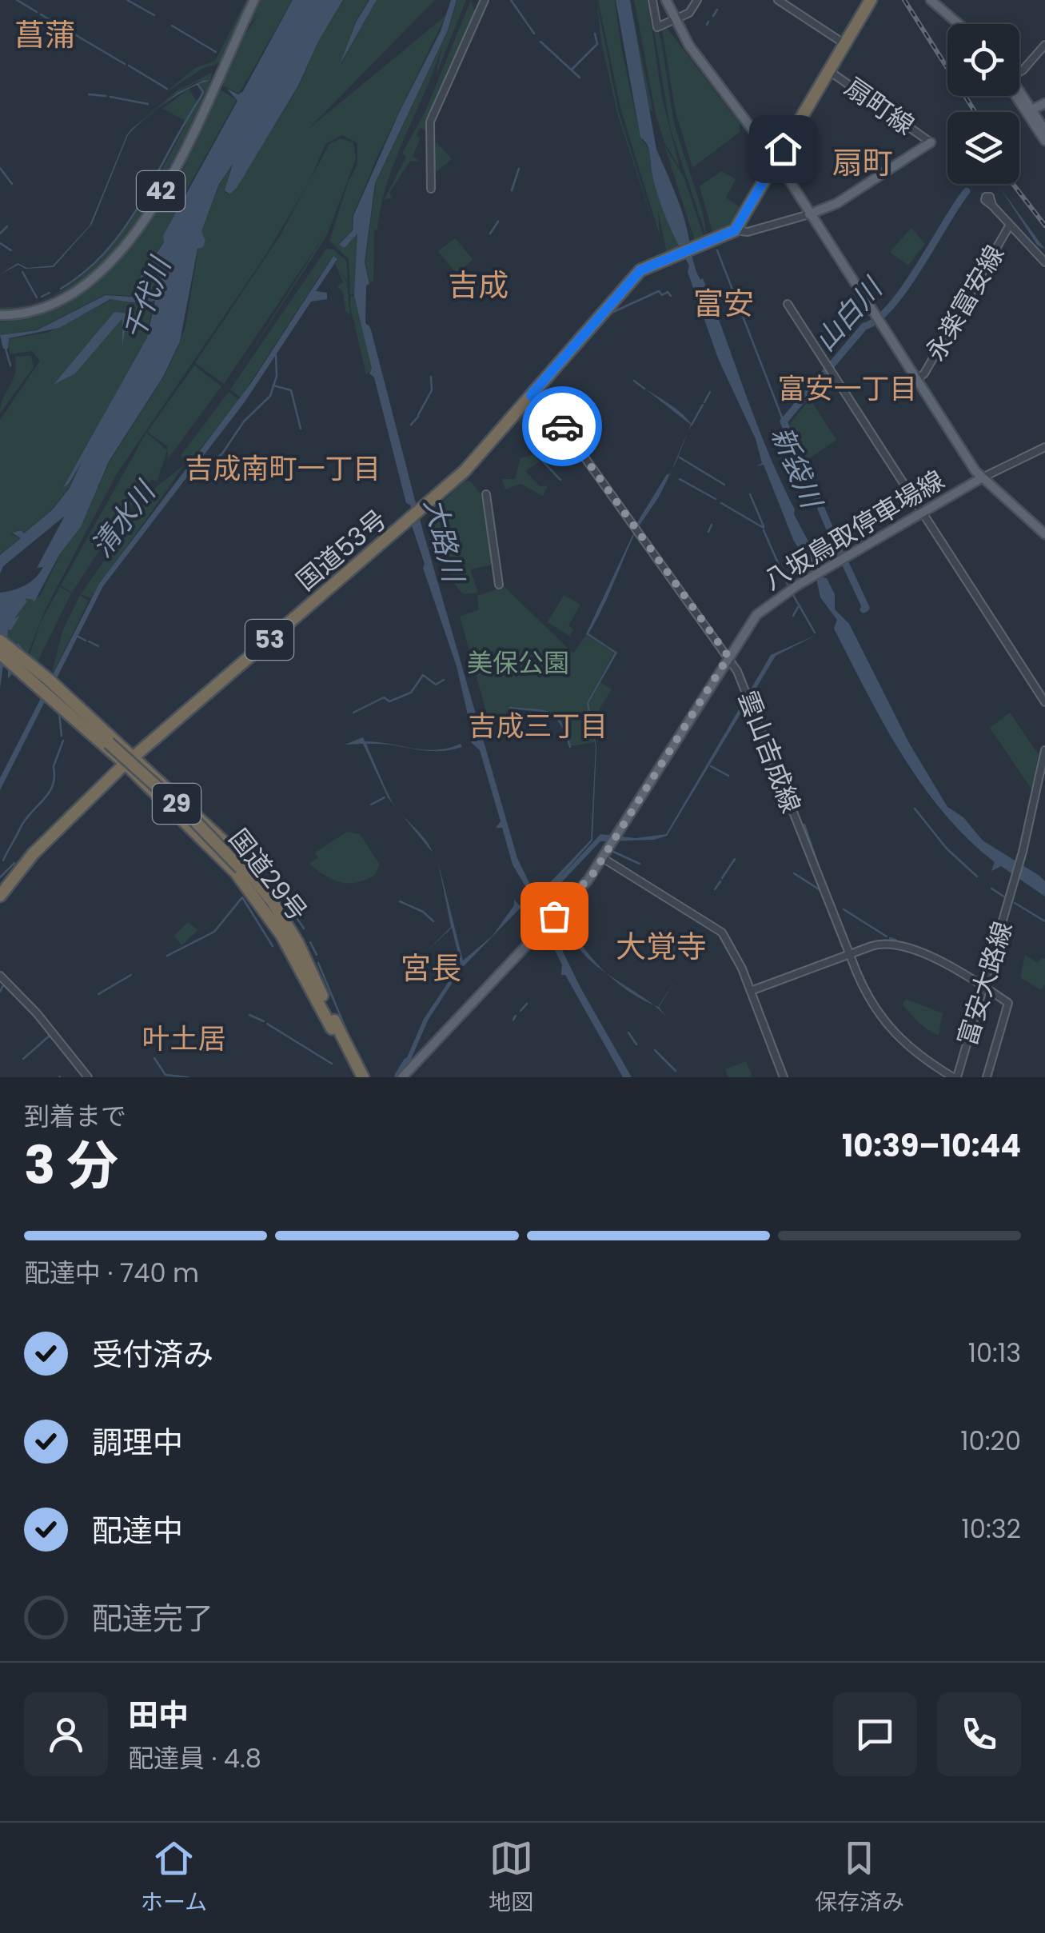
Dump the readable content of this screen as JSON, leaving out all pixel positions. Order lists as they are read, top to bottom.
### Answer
{
  "streets": {
    "highway": [
      "国道53号",
      "53",
      "29",
      "国道29号"
    ],
    "main road": ["42", "八坂鳥取停車場線"],
    "street": [
      "扇町線",
      "永楽富安線",
      "雲山吉成線",
      "富安大路線"
    ]
  },
  "crossings": [
    ["八坂鳥取停車場線", "雲山吉成線"],
    ["国道53号", "雲山吉成線"],
    ["国道53号", "29"],
    ["雲山吉成線", "富安大路線"],
    ["29", "国道29号"]
  ],
  "districts": [
    "菖蒲",
    "扇町",
    "吉成",
    "富安",
    "富安一丁目",
    "吉成南町一丁目",
    "吉成三丁目",
    "大覚寺",
    "宮長",
    "叶土居"
  ],
  "water": [
    "千代川",
    "山白川",
    "新袋川",
    "清水川",
    "大路川"
  ],
  "parks": ["美保公園"],
  "page": {
    "heading": ["3 分", "到着まで", "10:39–10:44"],
    "panel": ["田中", "配達員 · 4.8"],
    "bar": "配達中 · 740 m",
    "list": [
      ["受付済み", "10:13"],
      ["調理中", "10:20"],
      ["配達中", "10:32"],
      "配達完了"
    ],
    "tabs": ["ホーム", "地図", "保存済み"]
  }
}
